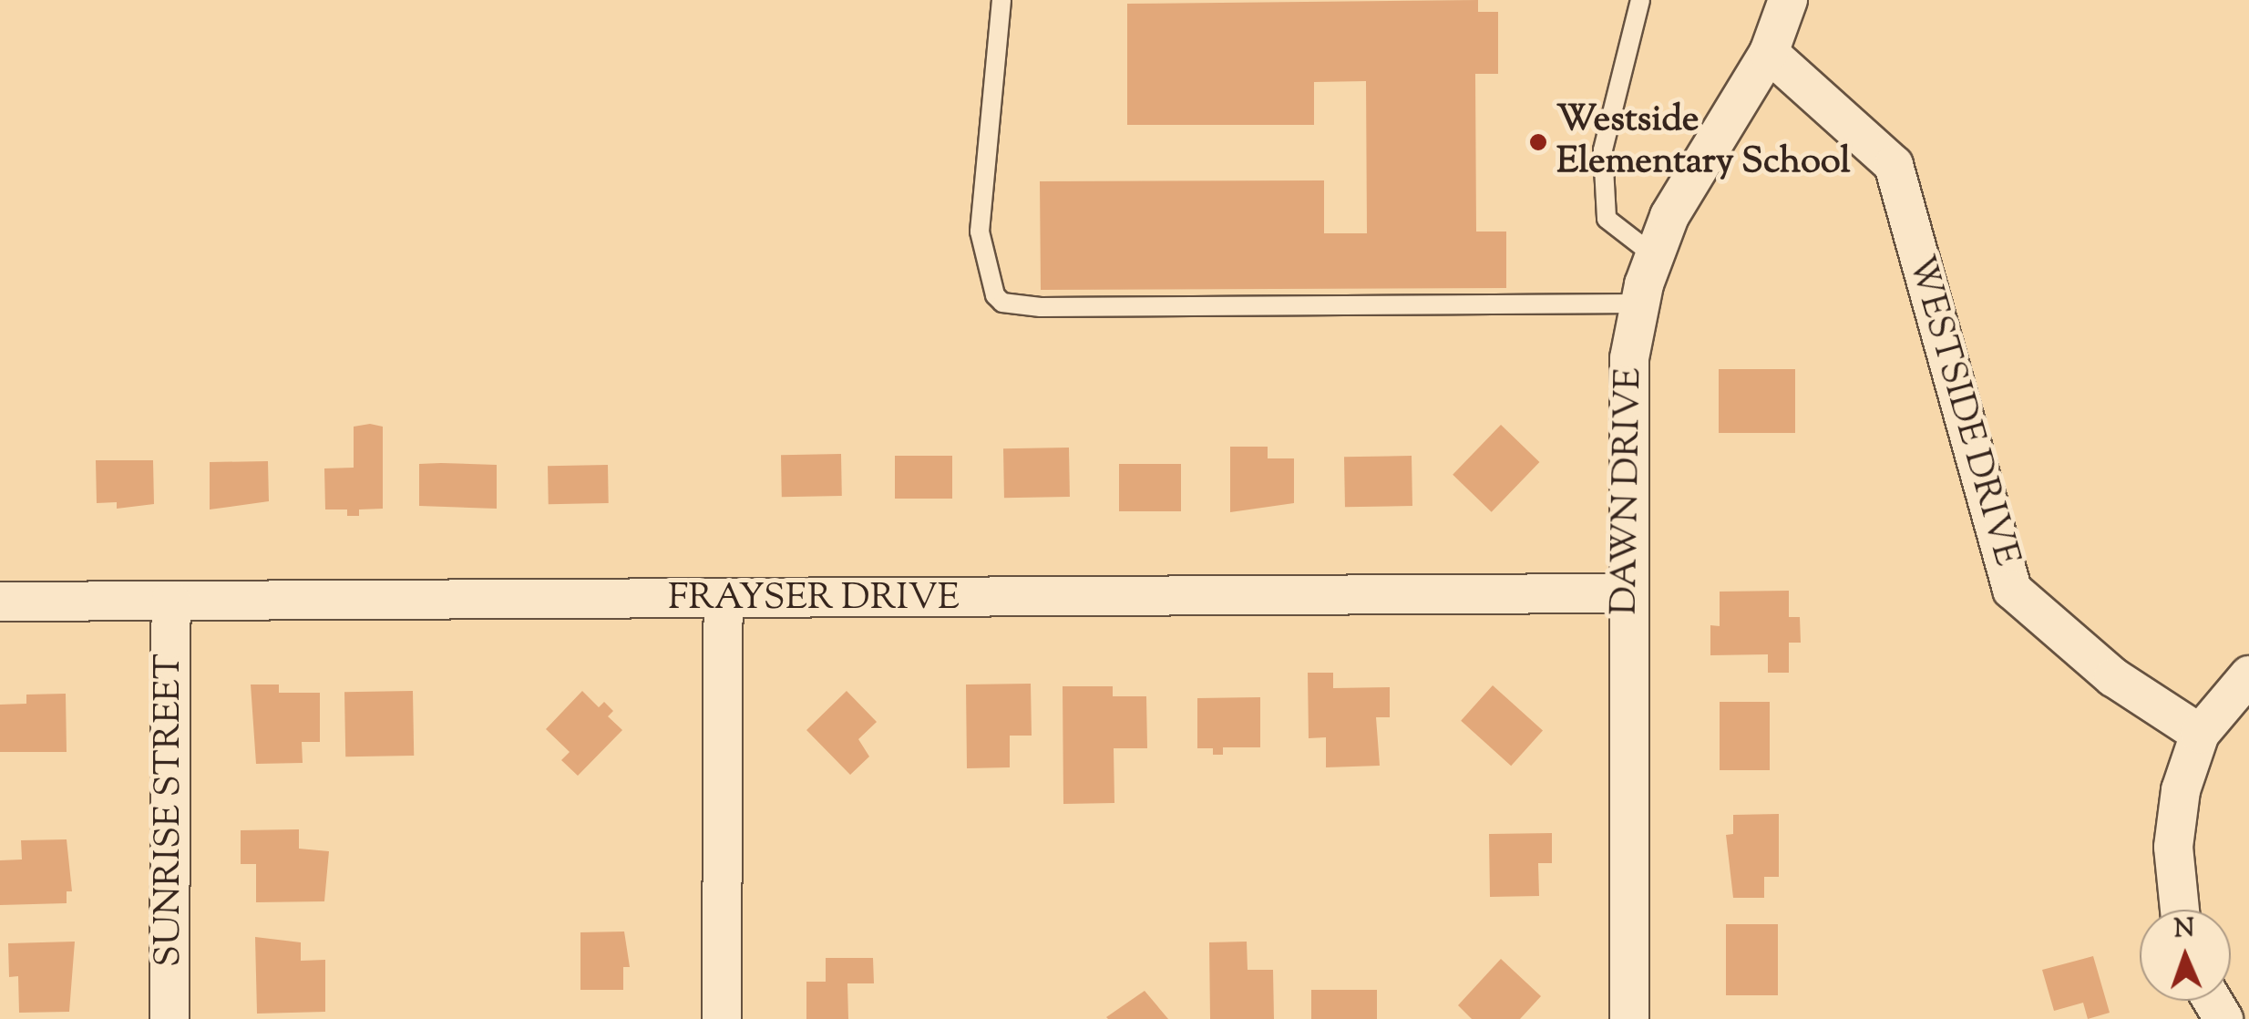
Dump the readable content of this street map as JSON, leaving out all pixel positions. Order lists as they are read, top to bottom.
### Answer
{
  "streets": {
    "street": [
      "WESTSIDE DRIVE",
      "DAWN DRIVE",
      "FRAYSER DRIVE",
      "SUNRISE STREET"
    ]
  },
  "crossings": [
    ["WESTSIDE DRIVE", "DAWN DRIVE"],
    ["DAWN DRIVE", "FRAYSER DRIVE"],
    ["FRAYSER DRIVE", "SUNRISE STREET"]
  ],
  "places": ["Westside Elementary School"],
  "north": "top"
}
